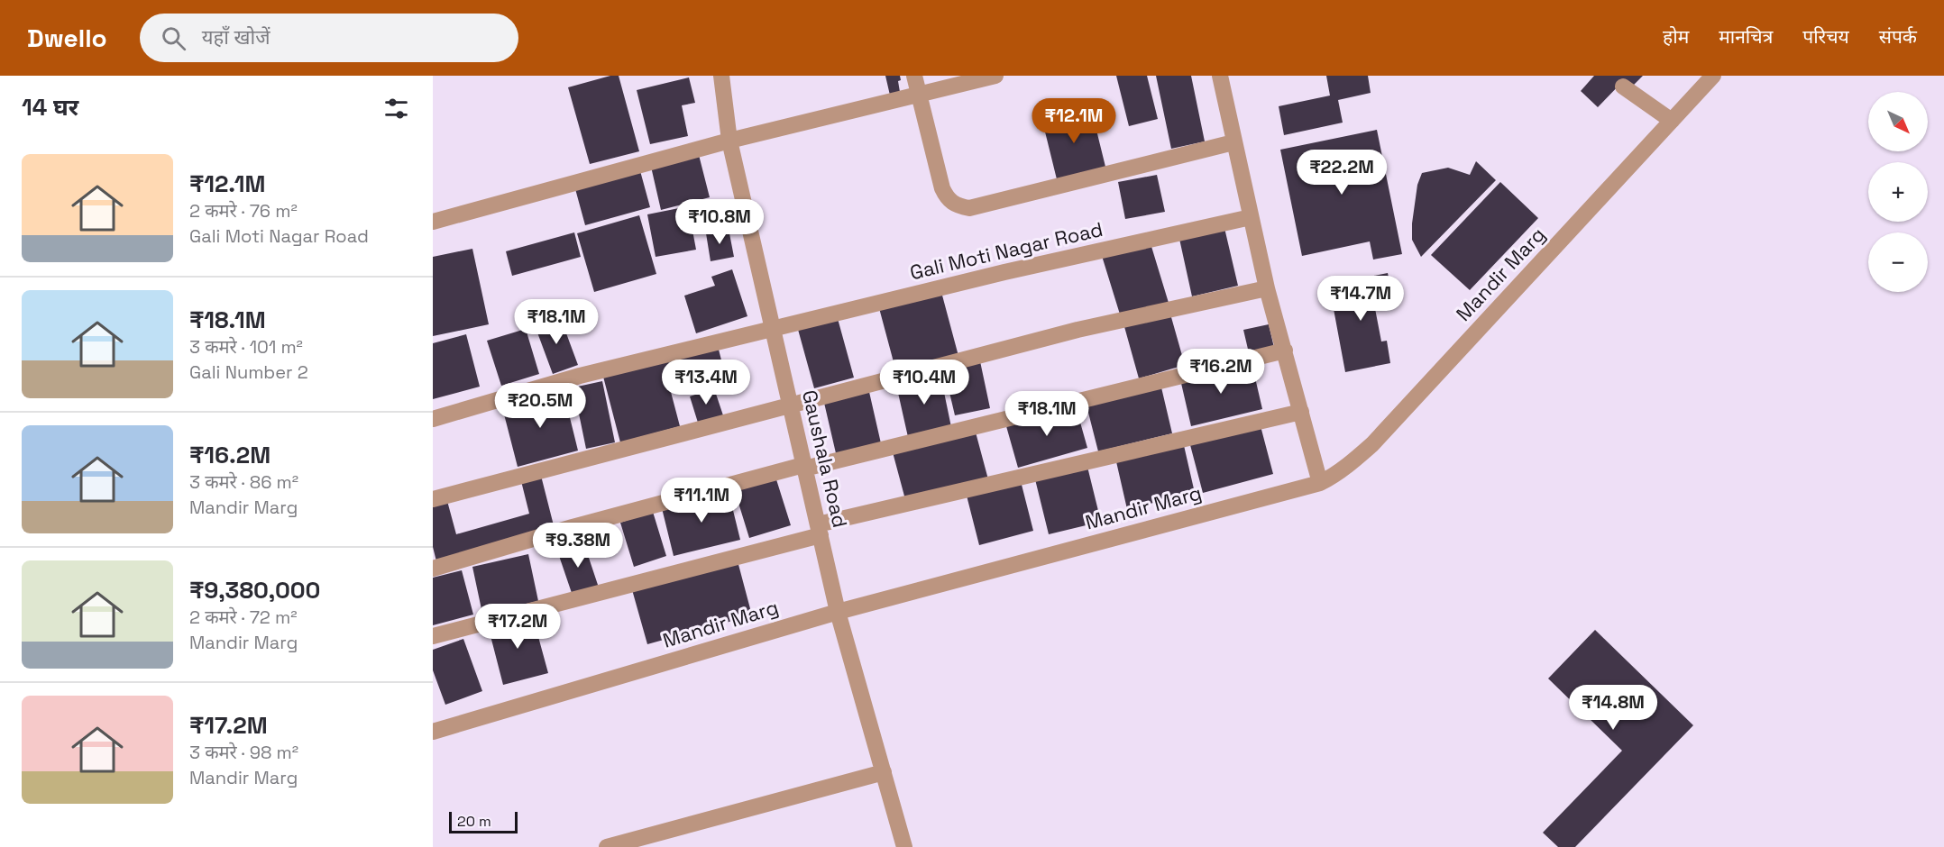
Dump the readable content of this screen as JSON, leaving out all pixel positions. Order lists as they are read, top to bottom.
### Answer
{
  "streets": {
    "street": ["Gali Moti Nagar Road", "Mandir Marg", "Gaushala Road"]
  },
  "crossings": [
    ["Gali Moti Nagar Road", "Gaushala Road"],
    ["Mandir Marg", "Gaushala Road"]
  ],
  "scale_bar": "20 m",
  "north": "bottom right",
  "page": {
    "header": "Dwello",
    "search": "यहाँ खोजें",
    "nav": [
      "होम",
      "मानचित्र",
      "परिचय",
      "संपर्क"
    ],
    "heading": "14 घर",
    "map_buttons": ["+", "−"],
    "price": [
      "₹12.1M",
      "₹22.2M",
      "₹10.8M",
      "₹14.7M",
      "₹18.1M",
      "₹16.2M",
      "₹13.4M",
      "₹10.4M",
      "₹20.5M",
      "₹18.1M",
      "₹11.1M",
      "₹9.38M",
      "₹17.2M",
      "₹14.8M"
    ],
    "list": [
      {
        "name": "₹12.1M",
        "note": "2 कमरे · 76 m² · Gali Moti Nagar Road"
      },
      {
        "name": "₹18.1M",
        "note": "3 कमरे · 101 m² · Gali Number 2"
      },
      {
        "name": "₹16.2M",
        "note": "3 कमरे · 86 m² · Mandir Marg"
      },
      {
        "name": "₹9,380,000",
        "note": "2 कमरे · 72 m² · Mandir Marg"
      },
      {
        "name": "₹17.2M",
        "note": "3 कमरे · 98 m² · Mandir Marg"
      }
    ],
    "scale": "20 m"
  }
}
